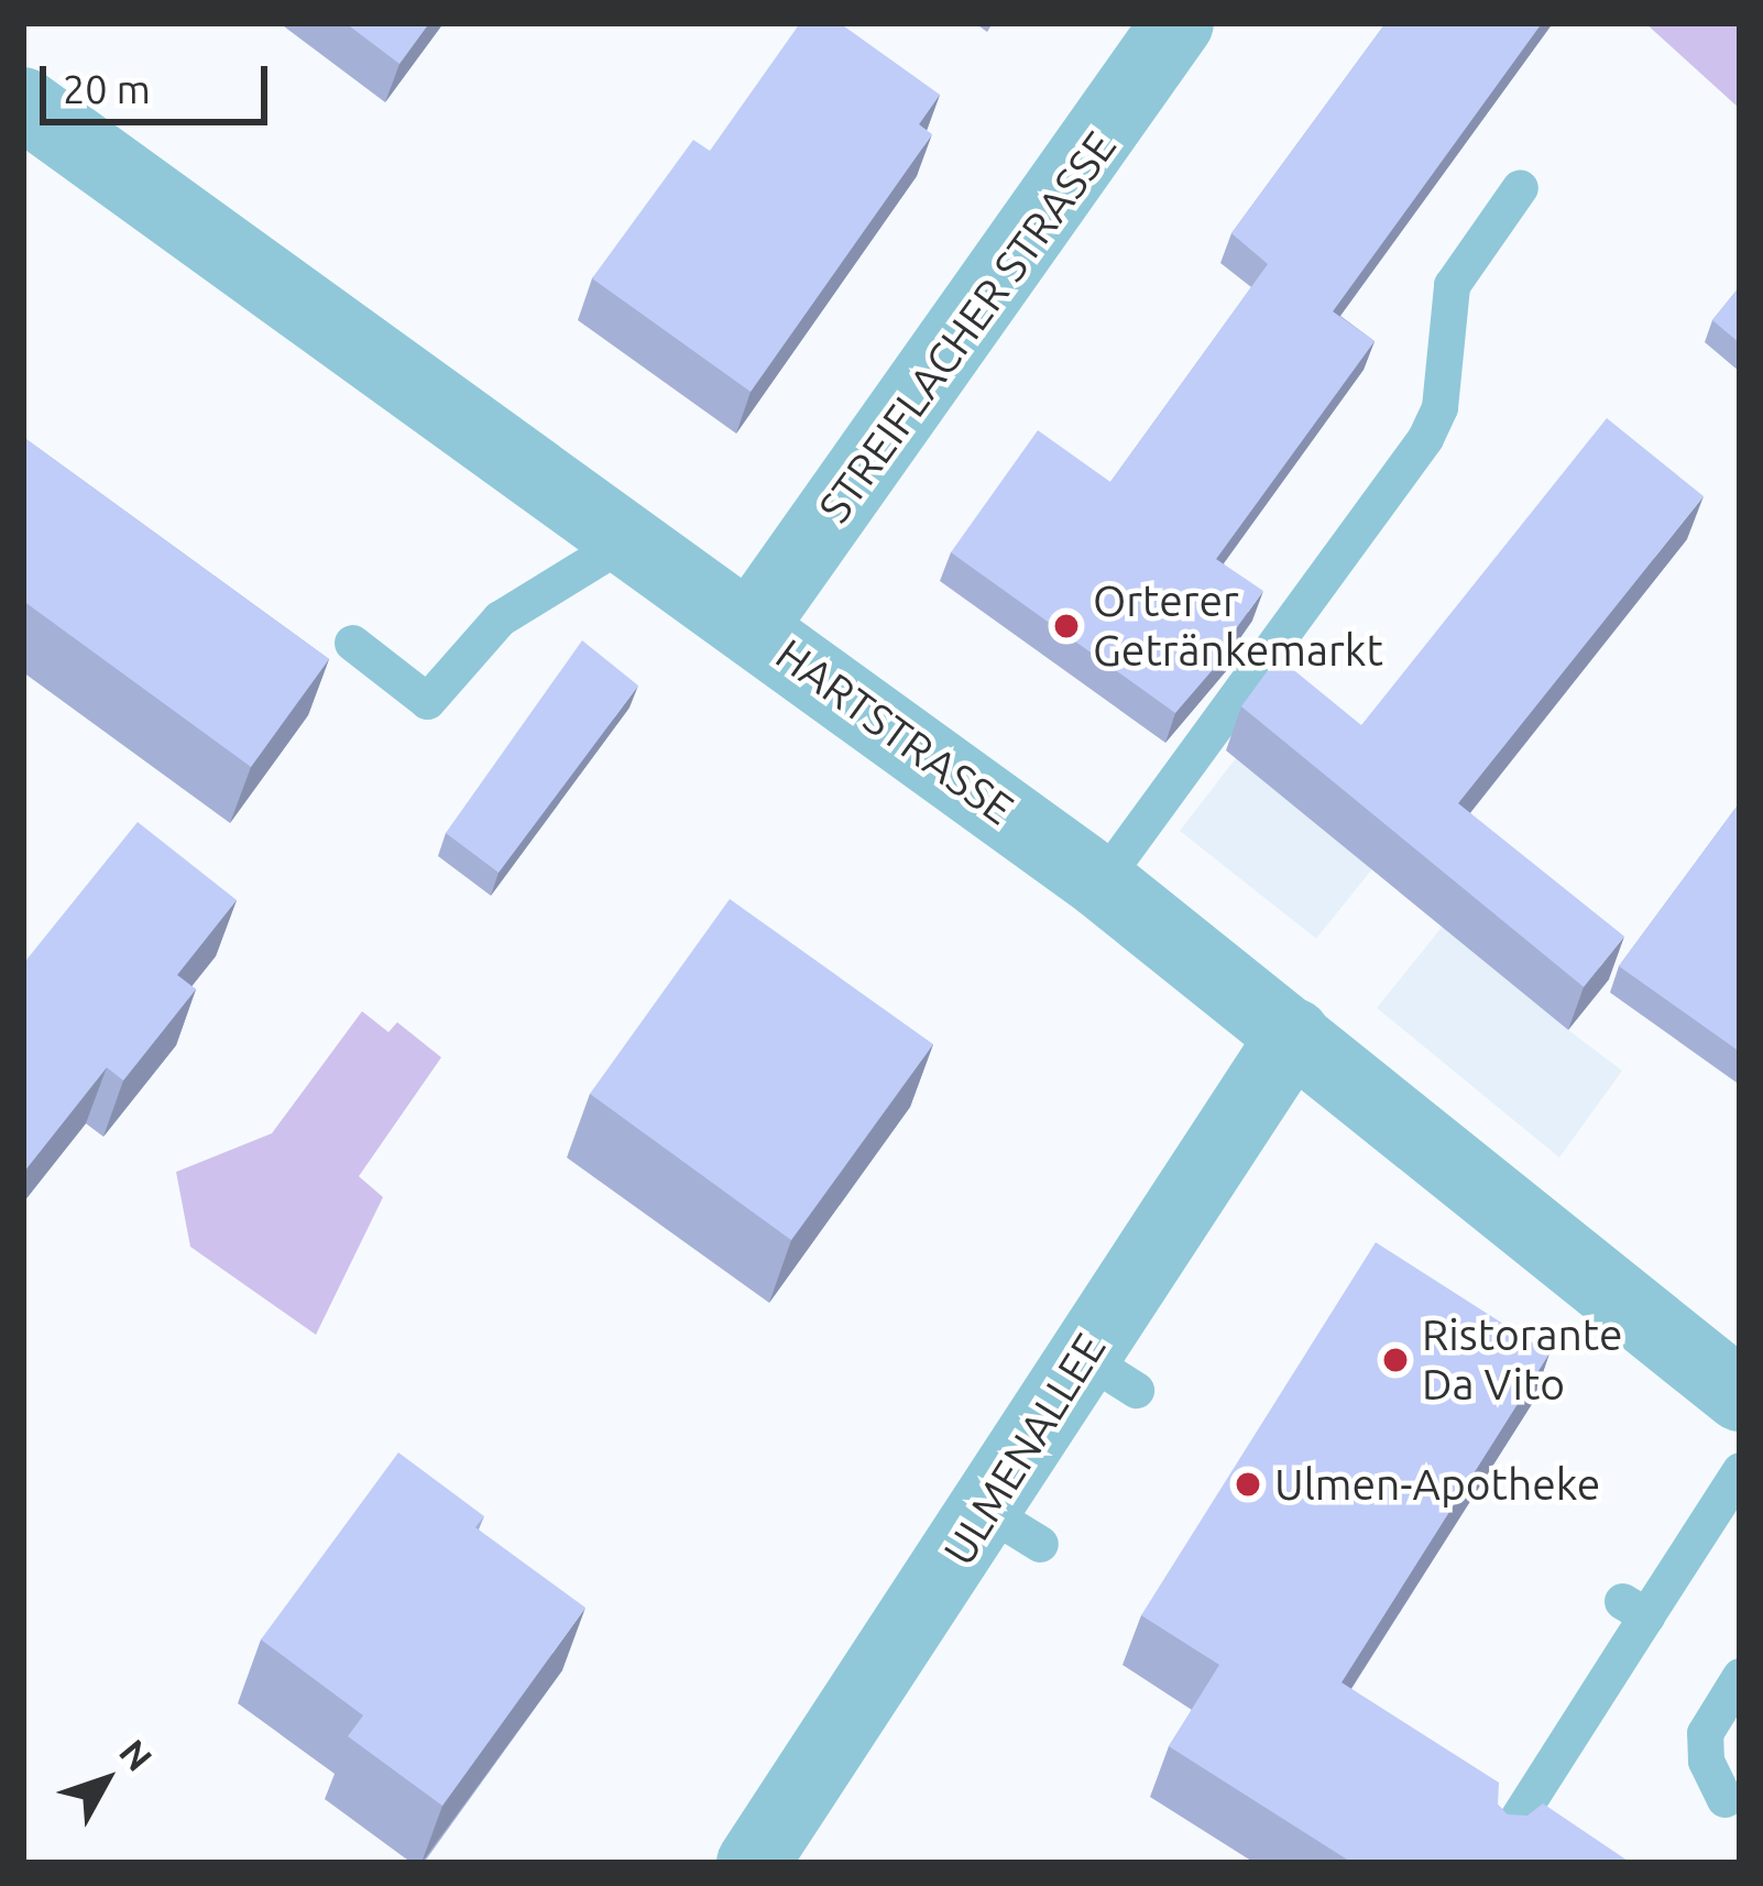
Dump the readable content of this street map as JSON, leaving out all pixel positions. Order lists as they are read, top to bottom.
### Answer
{
  "streets": {
    "street": ["STREIFLACHER STRASSE", "HARTSTRASSE", "ULMENALLEE"]
  },
  "crossings": [
    ["STREIFLACHER STRASSE", "HARTSTRASSE"],
    ["HARTSTRASSE", "ULMENALLEE"]
  ],
  "places": ["Orterer Getränkemarkt", "Ristorante Da Vito", "Ulmen-Apotheke"],
  "scale_bar": "20 m",
  "north": "top right"
}
